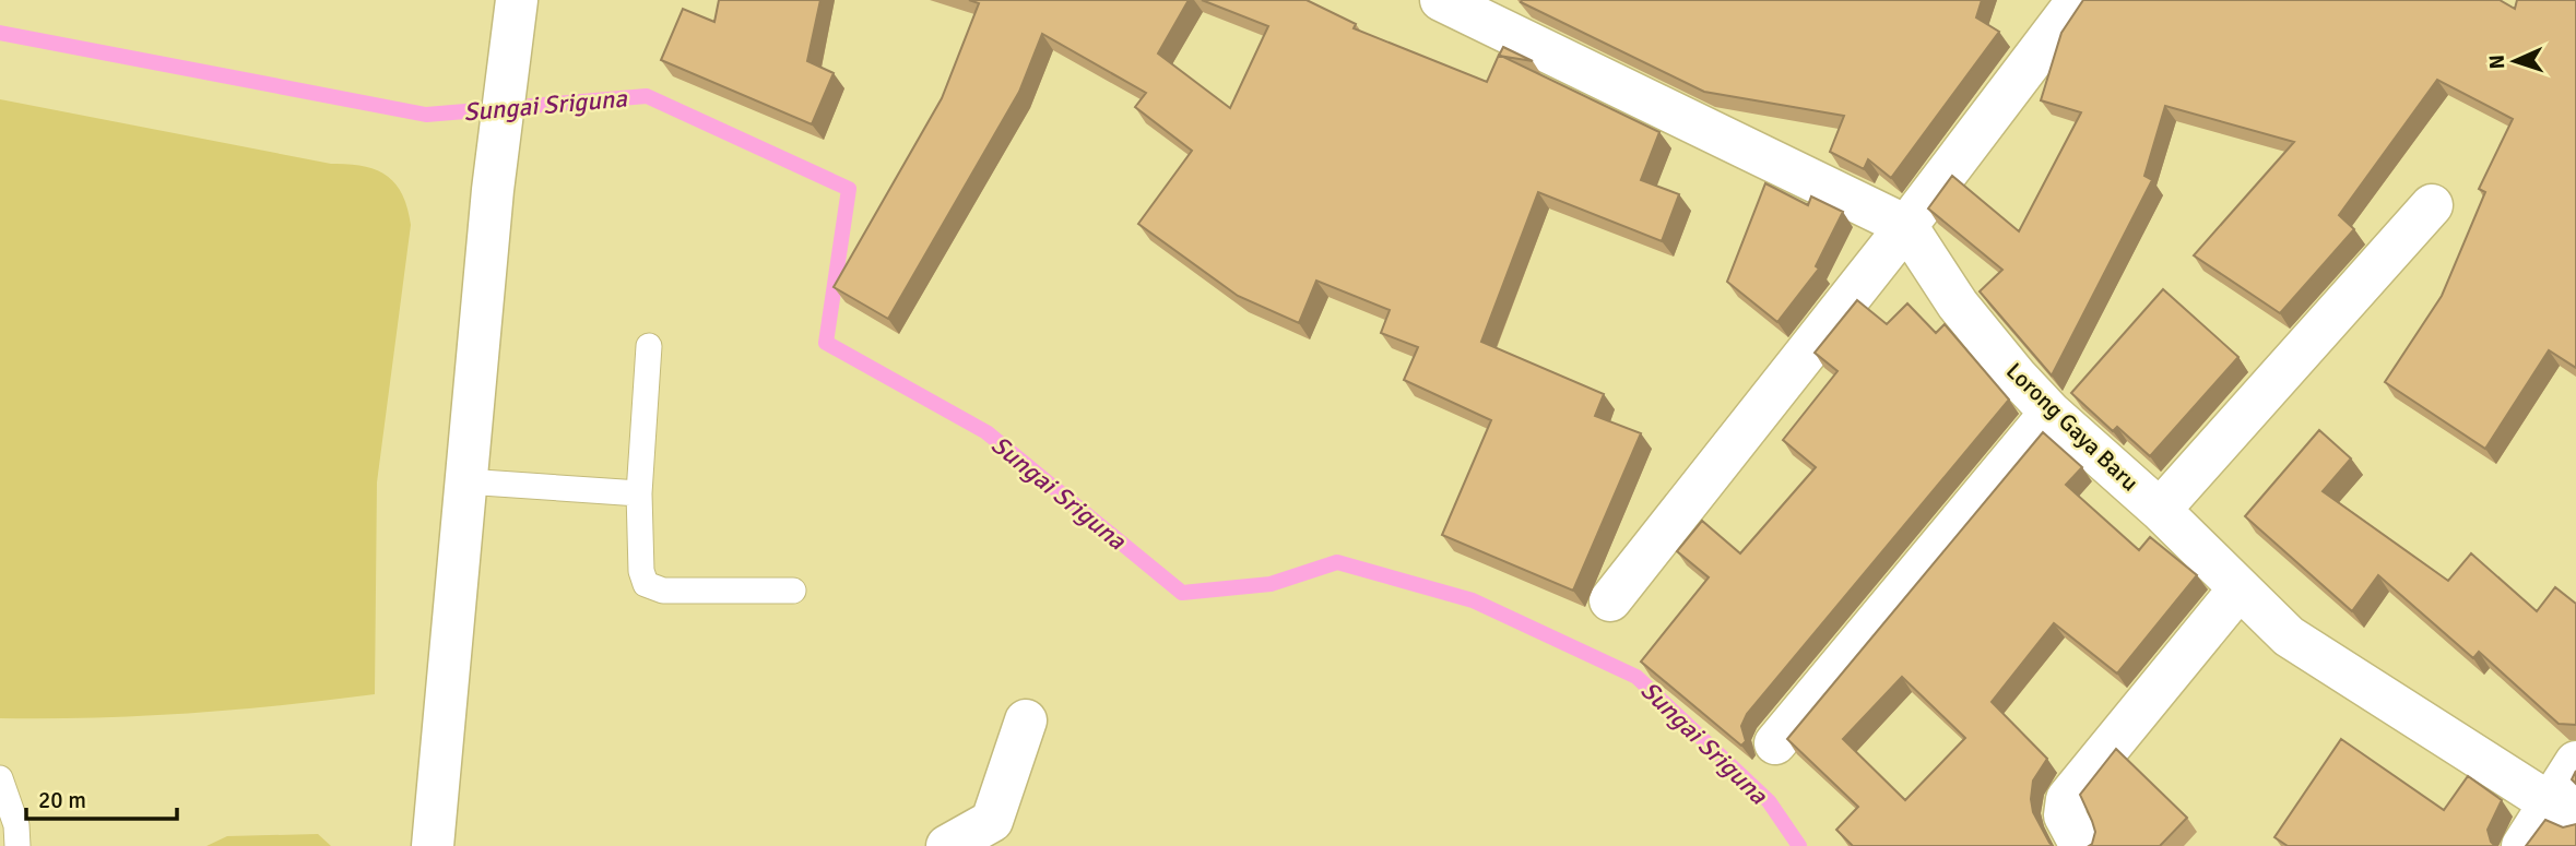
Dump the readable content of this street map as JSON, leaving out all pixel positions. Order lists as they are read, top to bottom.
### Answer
{
  "streets": {
    "street": ["Lorong Gaya Baru"]
  },
  "water": ["Sungai Sriguna"],
  "scale_bar": "20 m",
  "north": "left"
}
